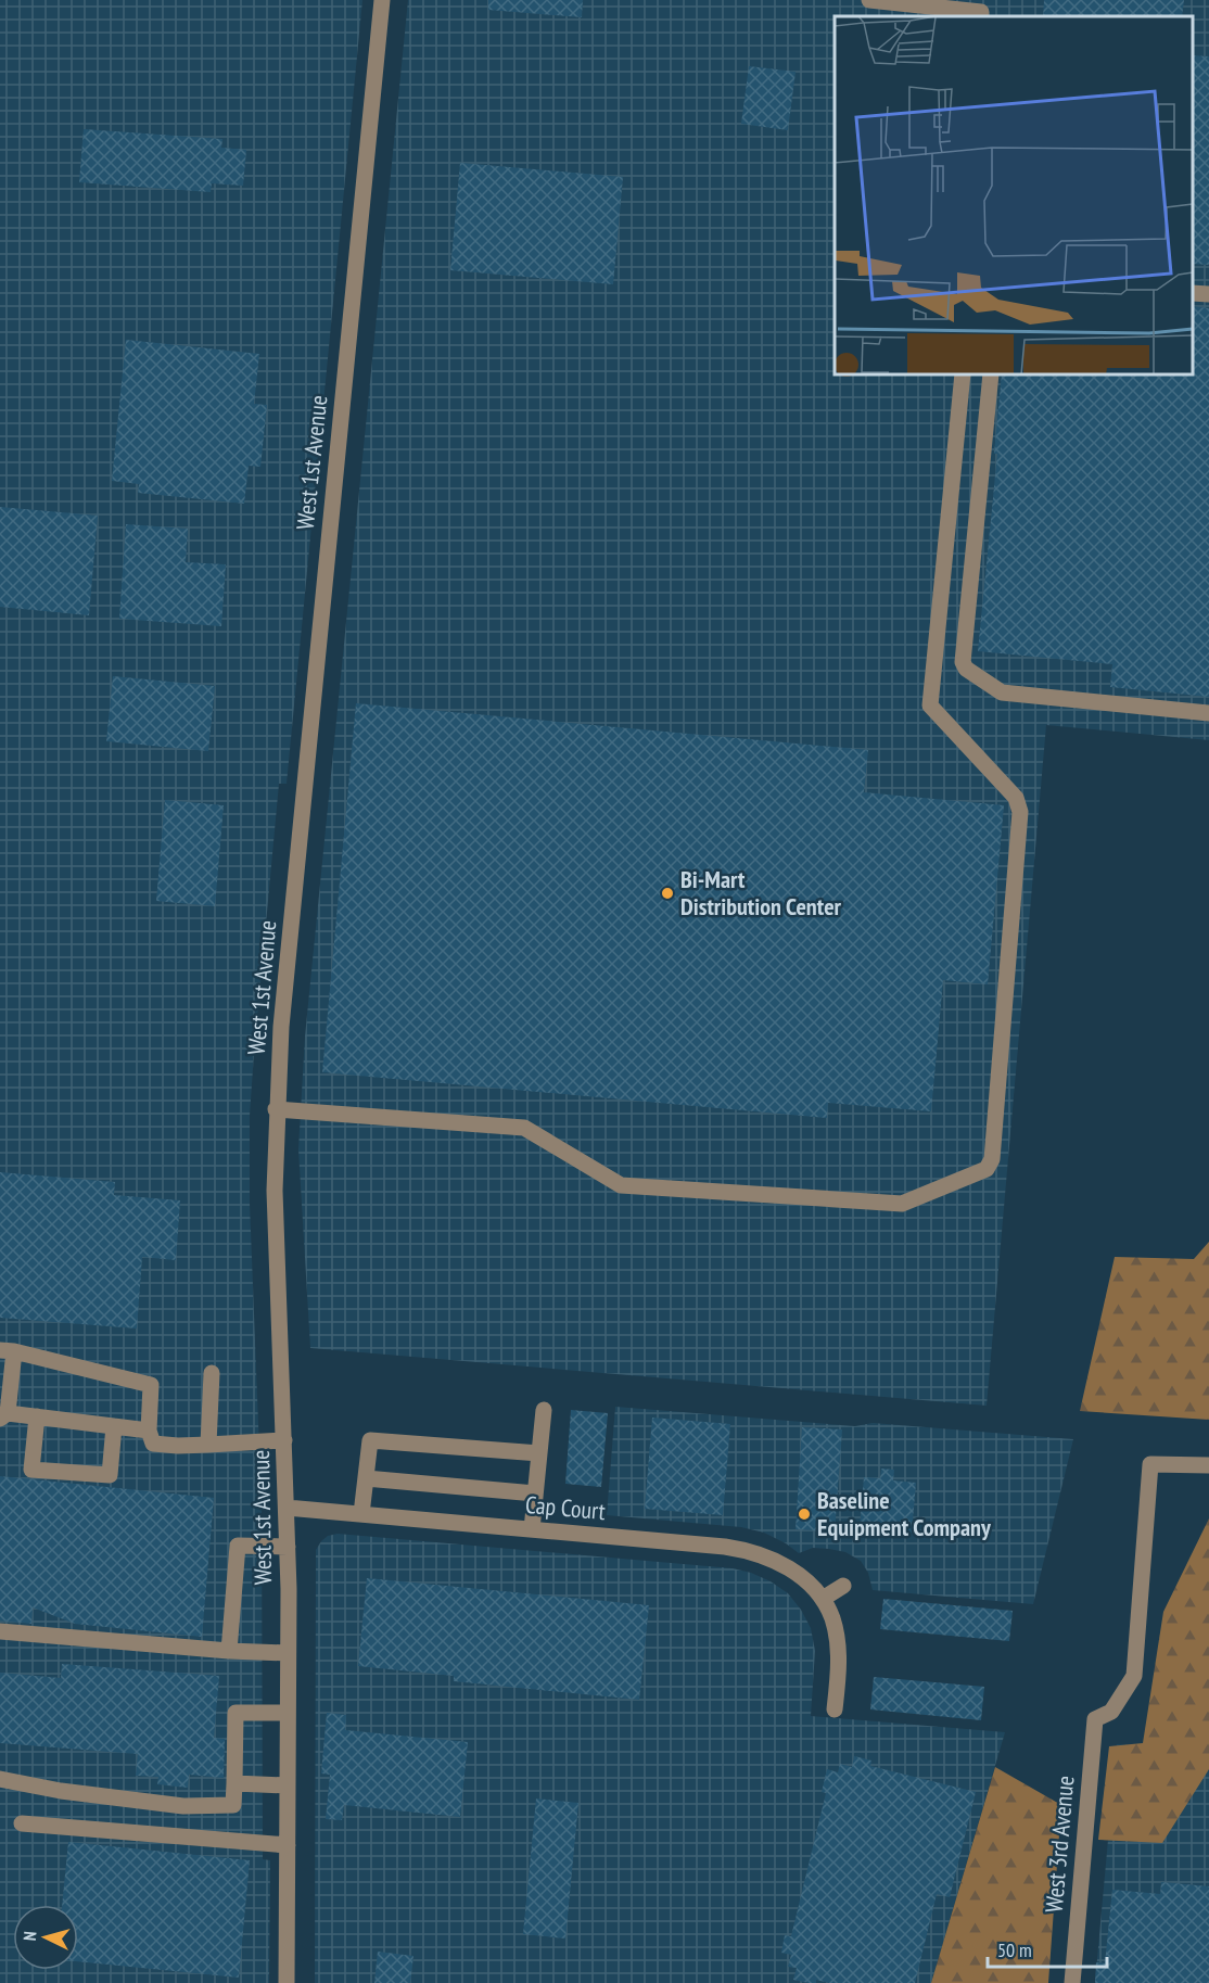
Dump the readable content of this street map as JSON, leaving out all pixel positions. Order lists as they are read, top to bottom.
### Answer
{
  "streets": {
    "street": ["West 1st Avenue", "Cap Court", "West 3rd Avenue"]
  },
  "crossings": [
    ["West 1st Avenue", "Cap Court"]
  ],
  "places": ["Bi-Mart Distribution Center", "Baseline Equipment Company"],
  "scale_bar": "50 m",
  "north": "left"
}
